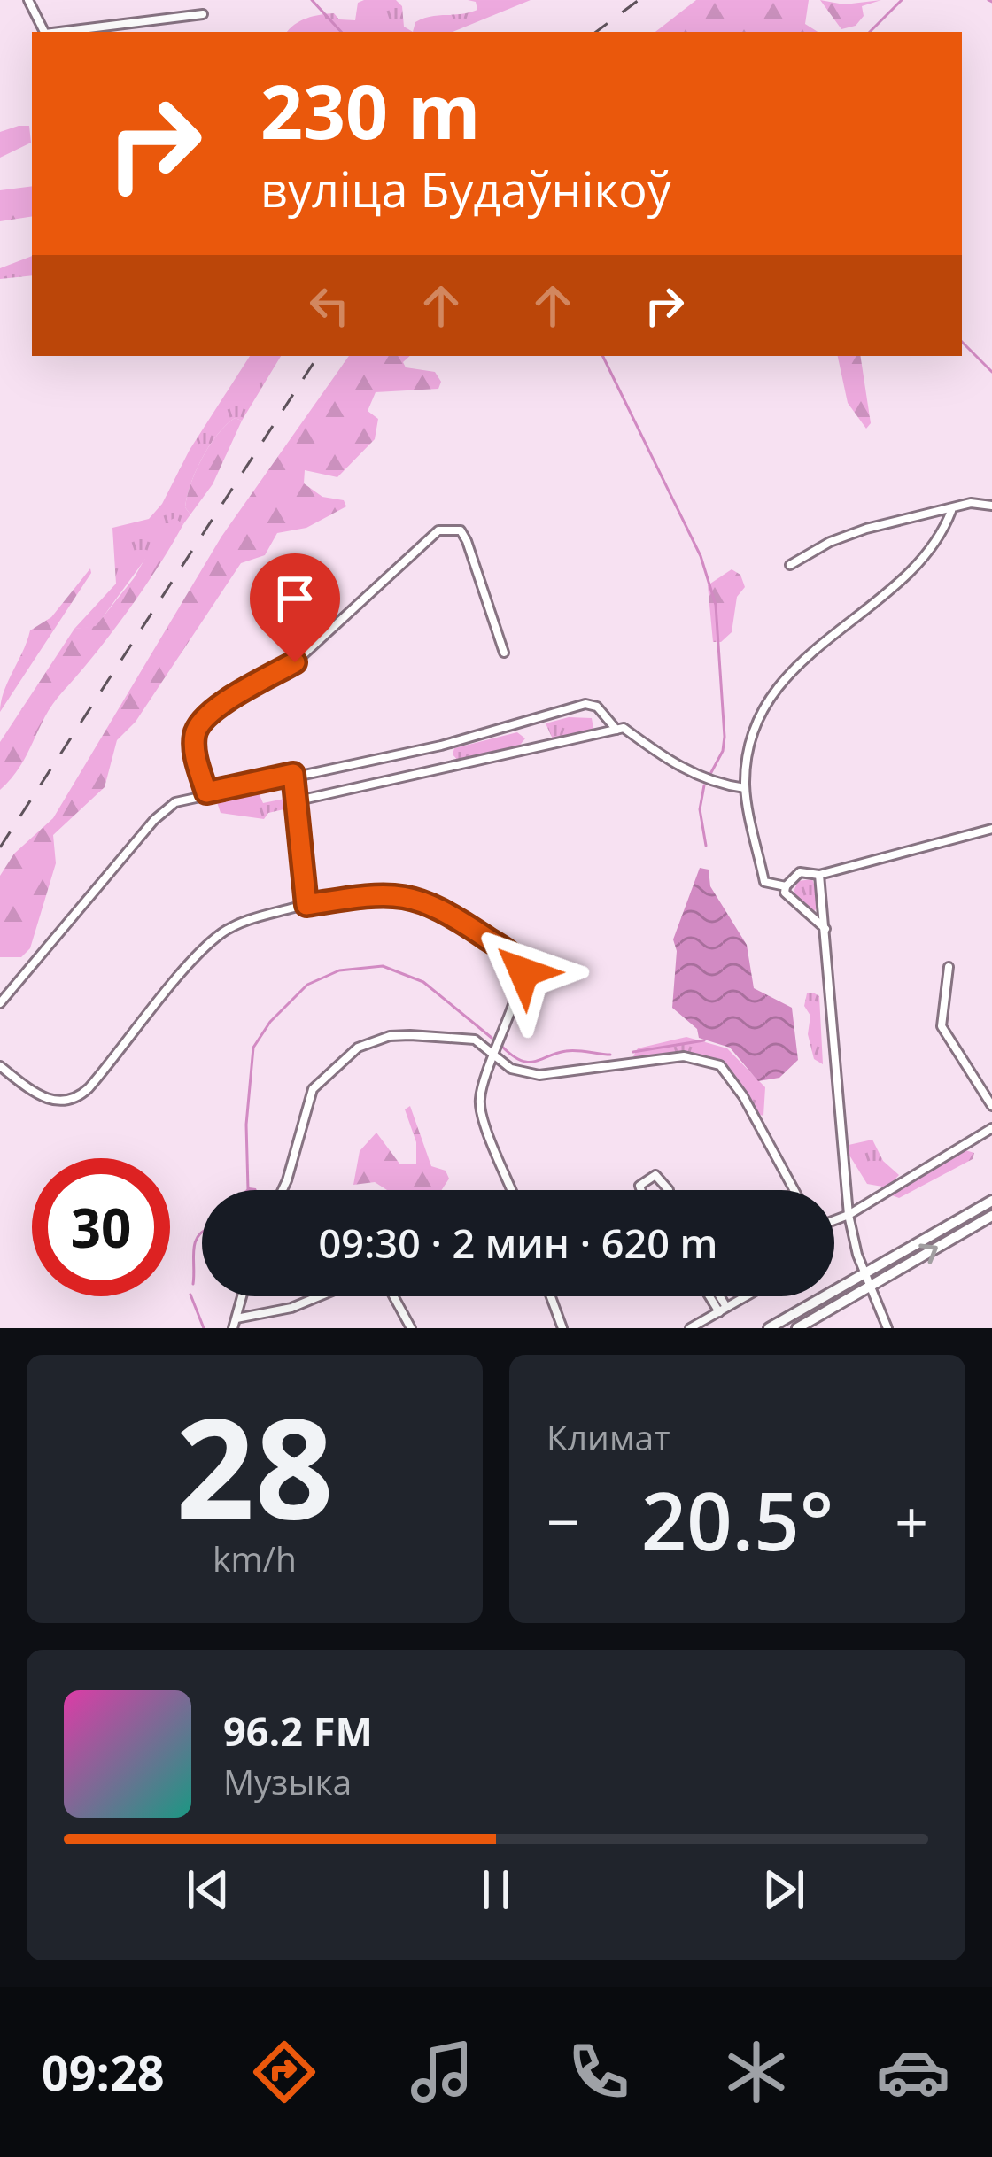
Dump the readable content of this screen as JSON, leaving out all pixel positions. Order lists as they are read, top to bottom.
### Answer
{
  "page": {
    "turn": ["230 m", "вуліца Будаўнікоў"],
    "limit": "30",
    "trip": "09:30 · 2 мин · 620 m",
    "tile": [
      ["28", "km/h"],
      "Климат"
    ],
    "heat": ["−", "20.5°", "+"],
    "song": ["96.2 FM", "Музыка"],
    "tabs": "09:28"
  }
}
